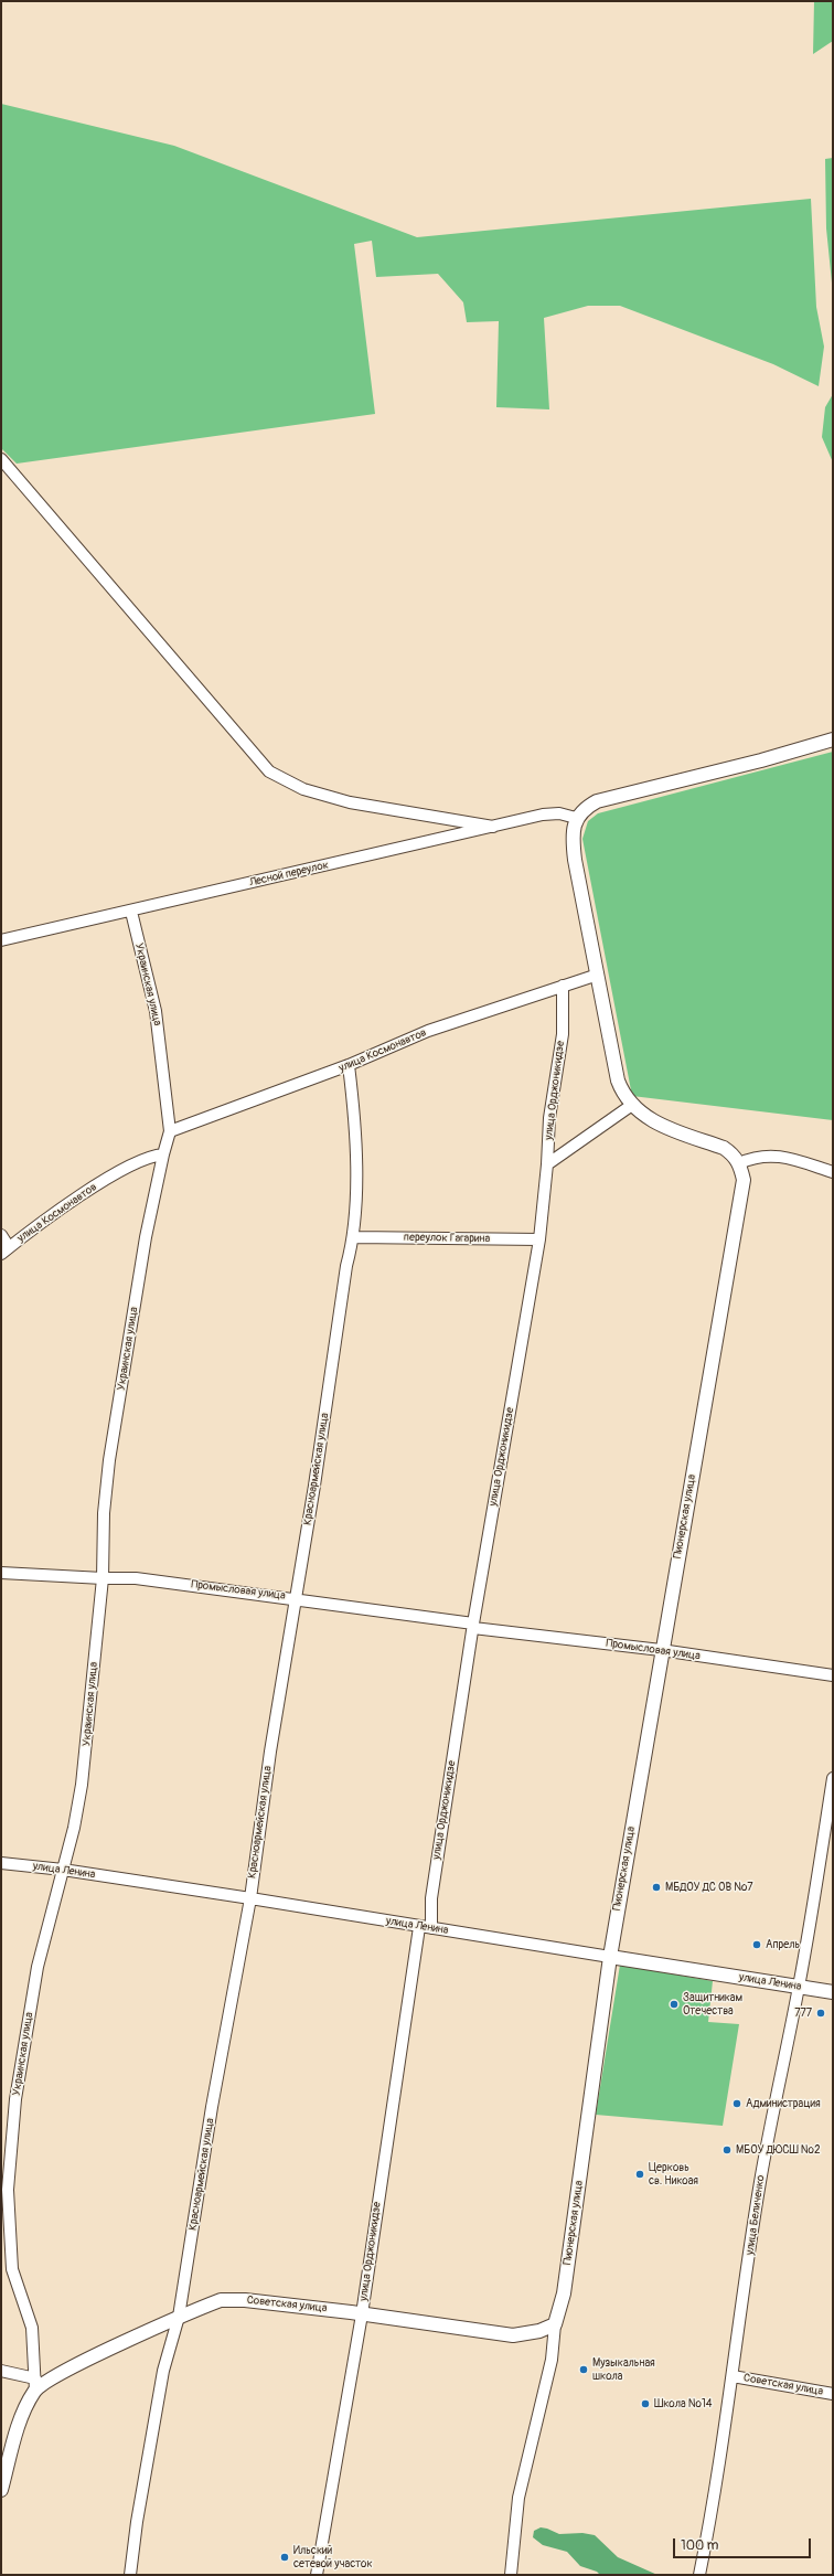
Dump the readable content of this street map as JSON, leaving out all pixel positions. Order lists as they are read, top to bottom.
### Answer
{
  "streets": {
    "street": [
      "Лесной переулок",
      "Украинская улица",
      "улица Космонавтов",
      "улица Орджоникидзе",
      "переулок Гагарина",
      "Красноармейская улица",
      "Пионерская улица",
      "Промысловая улица",
      "улица Ленина",
      "улица Беличенко",
      "Советская улица"
    ]
  },
  "crossings": [
    ["Лесной переулок", "Украинская улица"],
    ["Украинская улица", "улица Космонавтов"],
    ["Украинская улица", "Промысловая улица"],
    ["Украинская улица", "улица Ленина"],
    ["Украинская улица", "Советская улица"],
    ["улица Космонавтов", "улица Орджоникидзе"],
    ["улица Космонавтов", "Красноармейская улица"],
    ["улица Орджоникидзе", "переулок Гагарина"],
    ["улица Орджоникидзе", "Промысловая улица"],
    ["улица Орджоникидзе", "улица Ленина"],
    ["улица Орджоникидзе", "Советская улица"],
    ["переулок Гагарина", "Красноармейская улица"],
    ["Красноармейская улица", "Промысловая улица"],
    ["Красноармейская улица", "улица Ленина"],
    ["Красноармейская улица", "Советская улица"],
    ["Пионерская улица", "Промысловая улица"],
    ["Пионерская улица", "улица Ленина"],
    ["Пионерская улица", "Советская улица"],
    ["улица Ленина", "улица Беличенко"],
    ["улица Беличенко", "Советская улица"]
  ],
  "places": [
    "МБДОУ ДС ОВ №7",
    "Апрель",
    "Защитникам Отечества",
    "777",
    "Администрация",
    "МБОУ ДЮСШ №2",
    "Церковь св. Никоая",
    "Музыкальная школа",
    "Школа №14",
    "Ильский сетевой участок"
  ],
  "scale_bar": "100 m"
}
